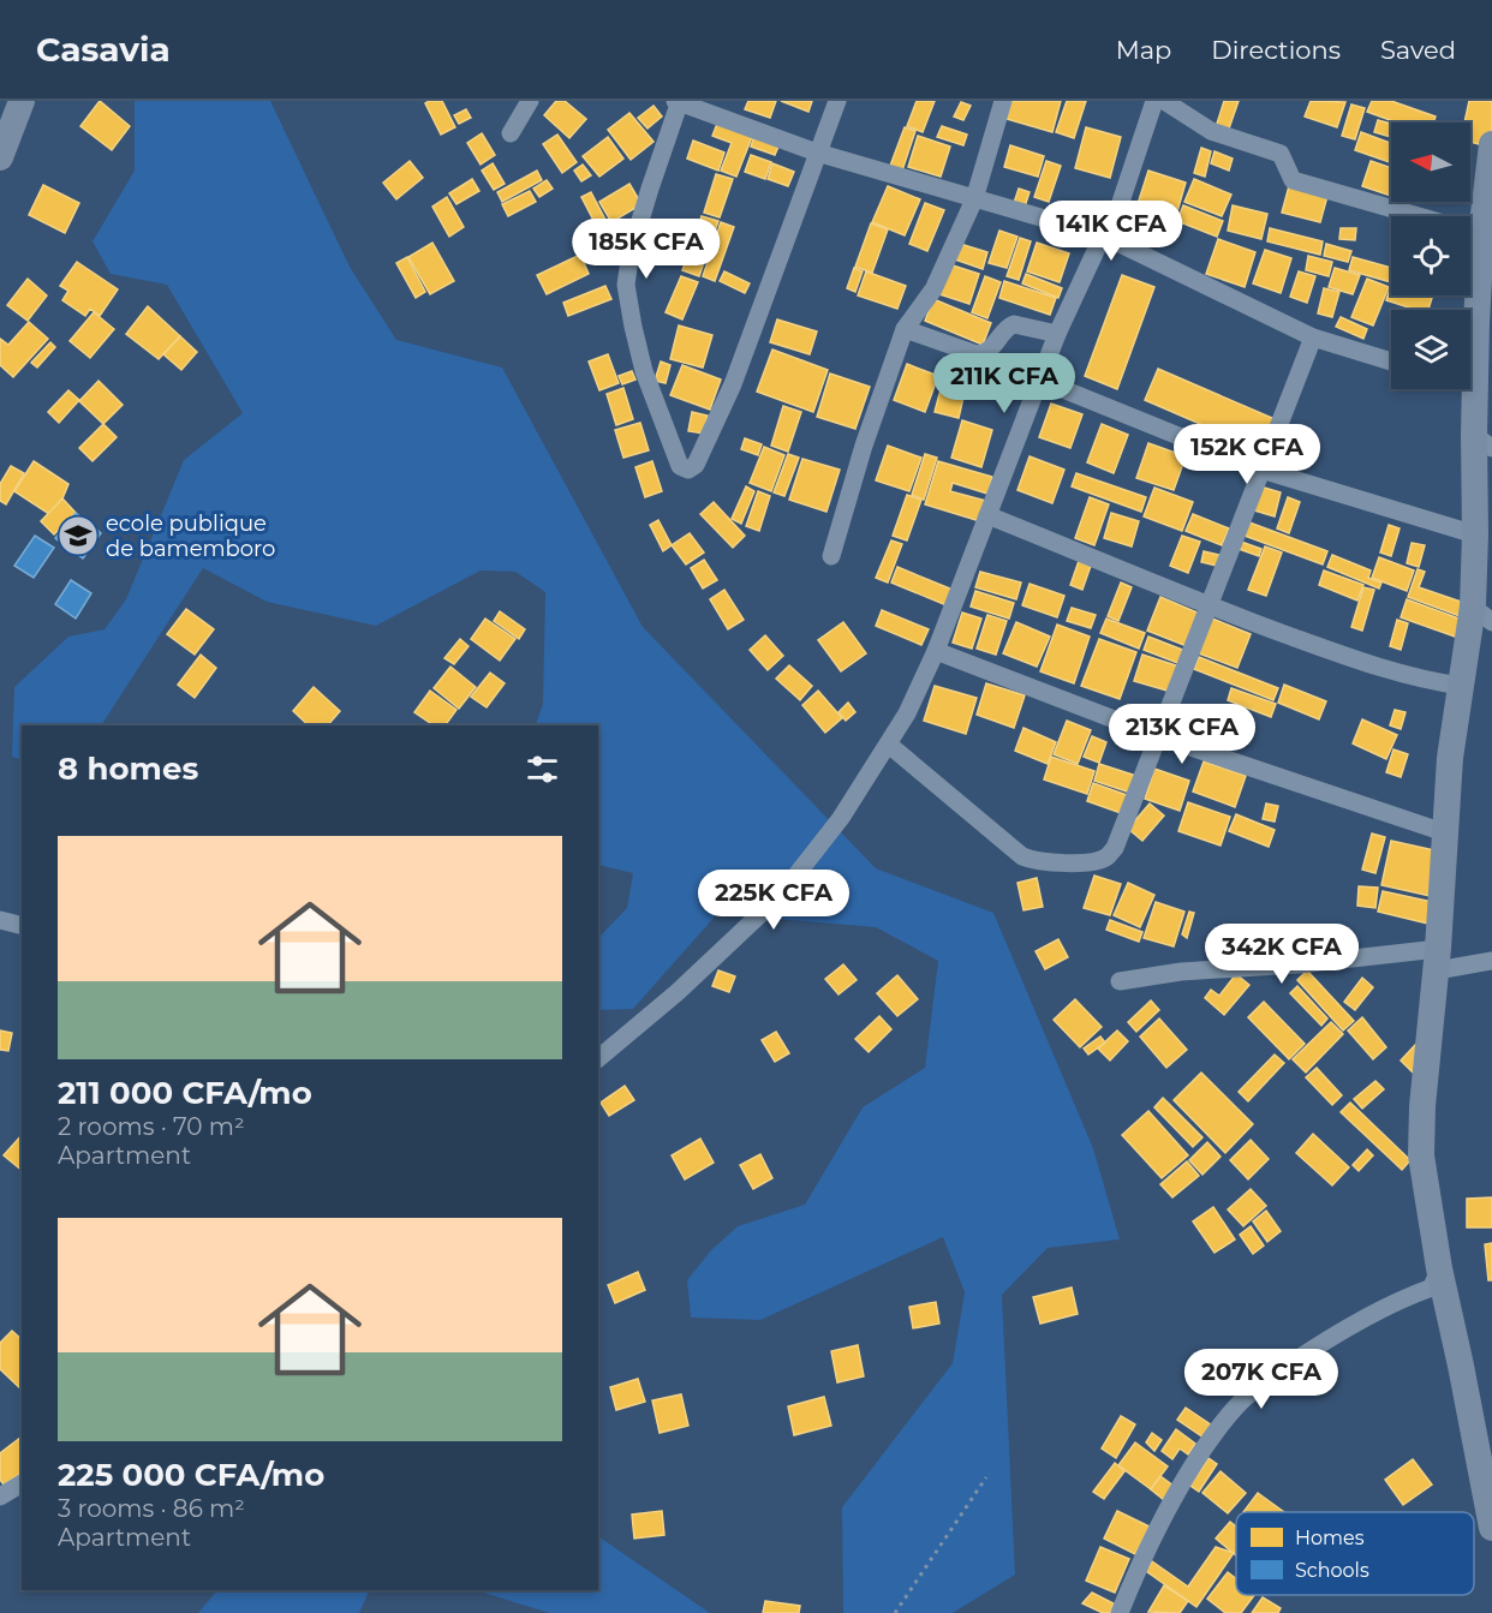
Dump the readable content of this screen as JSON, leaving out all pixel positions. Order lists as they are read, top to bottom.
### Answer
{
  "places": {
    "school or university": ["ecole publique de bamemboro"]
  },
  "legend": ["Homes", "Schools"],
  "north": "left",
  "page": {
    "header": "Casavia",
    "nav": ["Map", "Directions", "Saved"],
    "price": [
      "141K CFA",
      "185K CFA",
      "211K CFA",
      "152K CFA",
      "213K CFA",
      "225K CFA",
      "342K CFA",
      "207K CFA"
    ],
    "heading": "8 homes",
    "list": [
      {
        "name": "211 000 CFA/mo",
        "note": "2 rooms · 70 m² · Apartment"
      },
      {
        "name": "225 000 CFA/mo",
        "note": "3 rooms · 86 m² · Apartment"
      }
    ]
  }
}
